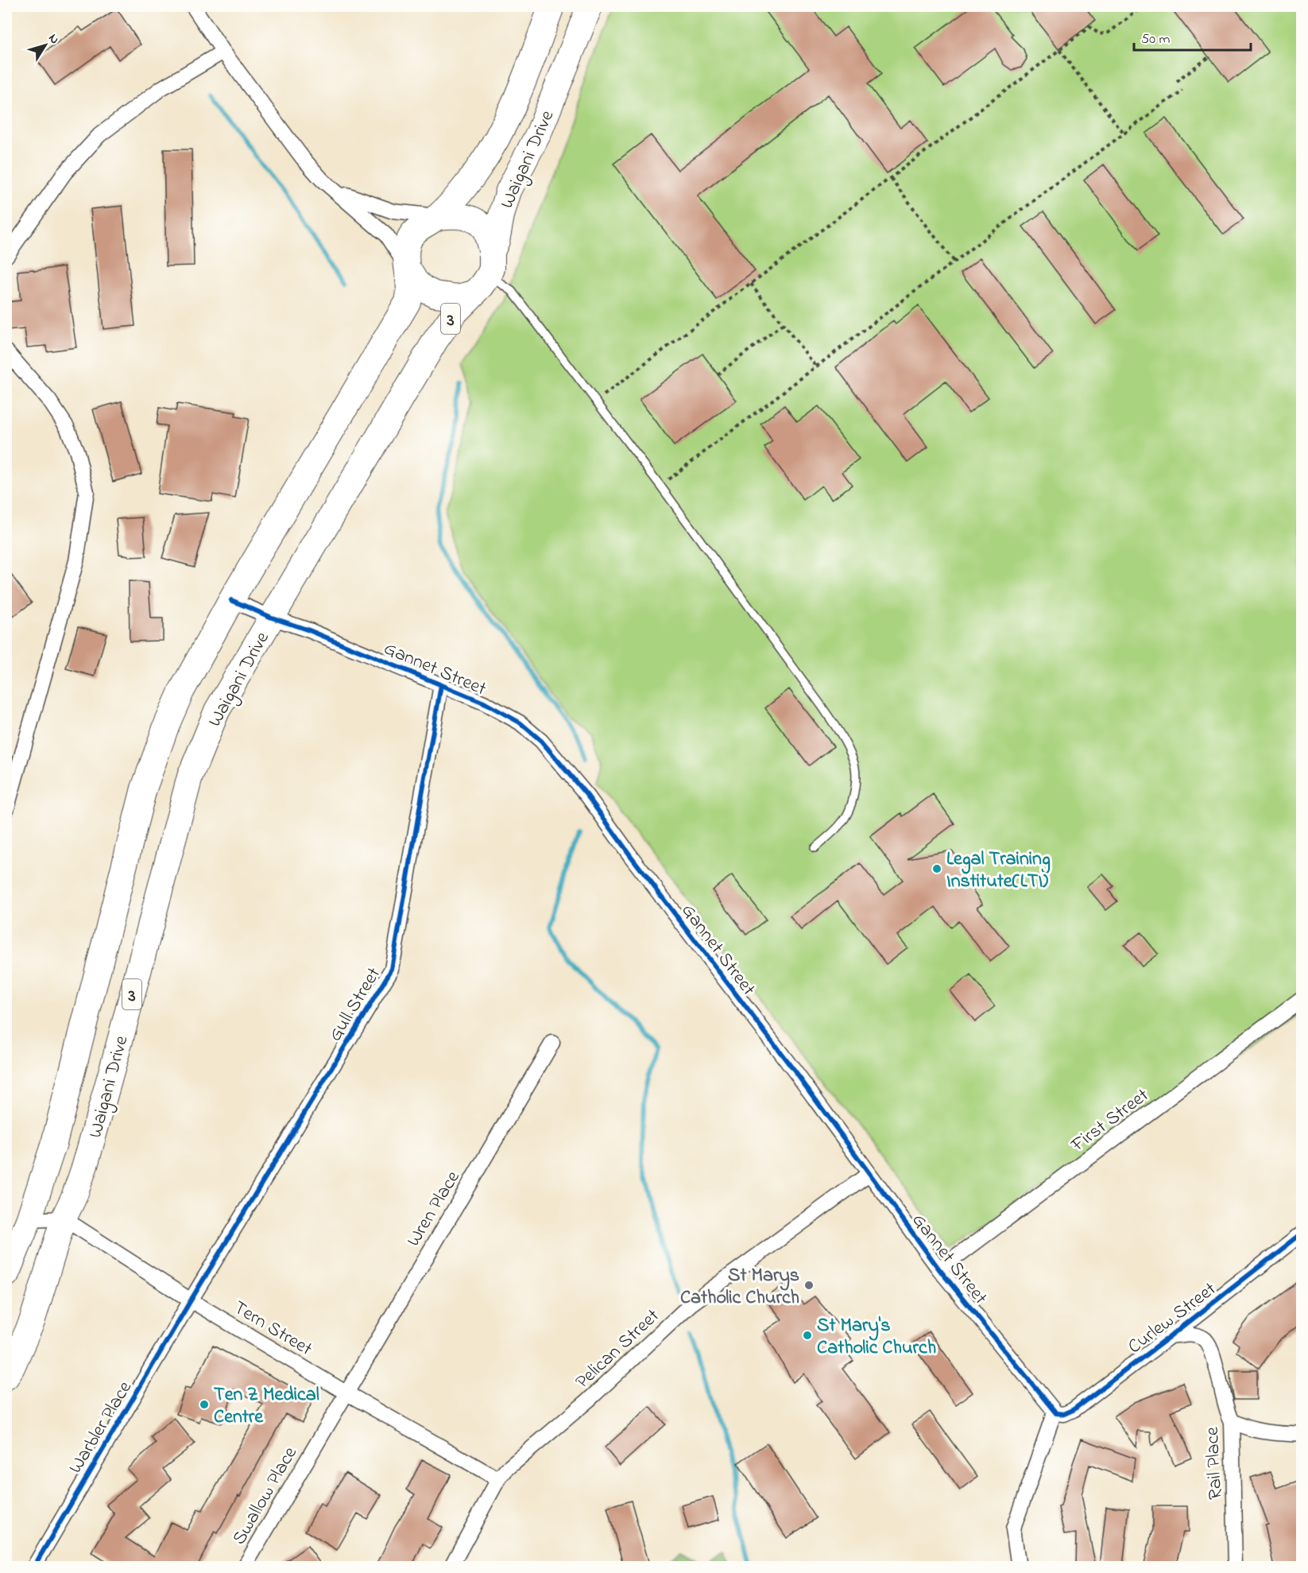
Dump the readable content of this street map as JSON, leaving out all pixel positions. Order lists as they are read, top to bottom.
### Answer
{
  "streets": {
    "highway": ["Waigani Drive", "3"],
    "street": [
      "Gannet Street",
      "Gull Street",
      "First Street",
      "Wren Place",
      "Curlew Street",
      "Tern Street",
      "Pelican Street",
      "Warbler Place",
      "Rail Place",
      "Swallow Place"
    ]
  },
  "crossings": [
    ["Waigani Drive", "Gannet Street"],
    ["Waigani Drive", "Tern Street"],
    ["Gannet Street", "Gull Street"],
    ["Gannet Street", "First Street"],
    ["Gannet Street", "Curlew Street"],
    ["Gannet Street", "Pelican Street"],
    ["Gull Street", "Tern Street"],
    ["Gull Street", "Warbler Place"],
    ["Wren Place", "Tern Street"],
    ["Wren Place", "Swallow Place"],
    ["Curlew Street", "Rail Place"],
    ["Tern Street", "Pelican Street"],
    ["Tern Street", "Warbler Place"],
    ["Tern Street", "Swallow Place"]
  ],
  "places": [
    "Legal Training Institute(LTI)",
    "St Marys Catholic Church",
    "St Mary's Catholic Church",
    "Ten Z Medical Centre"
  ],
  "scale_bar": "50 m",
  "north": "top right"
}
